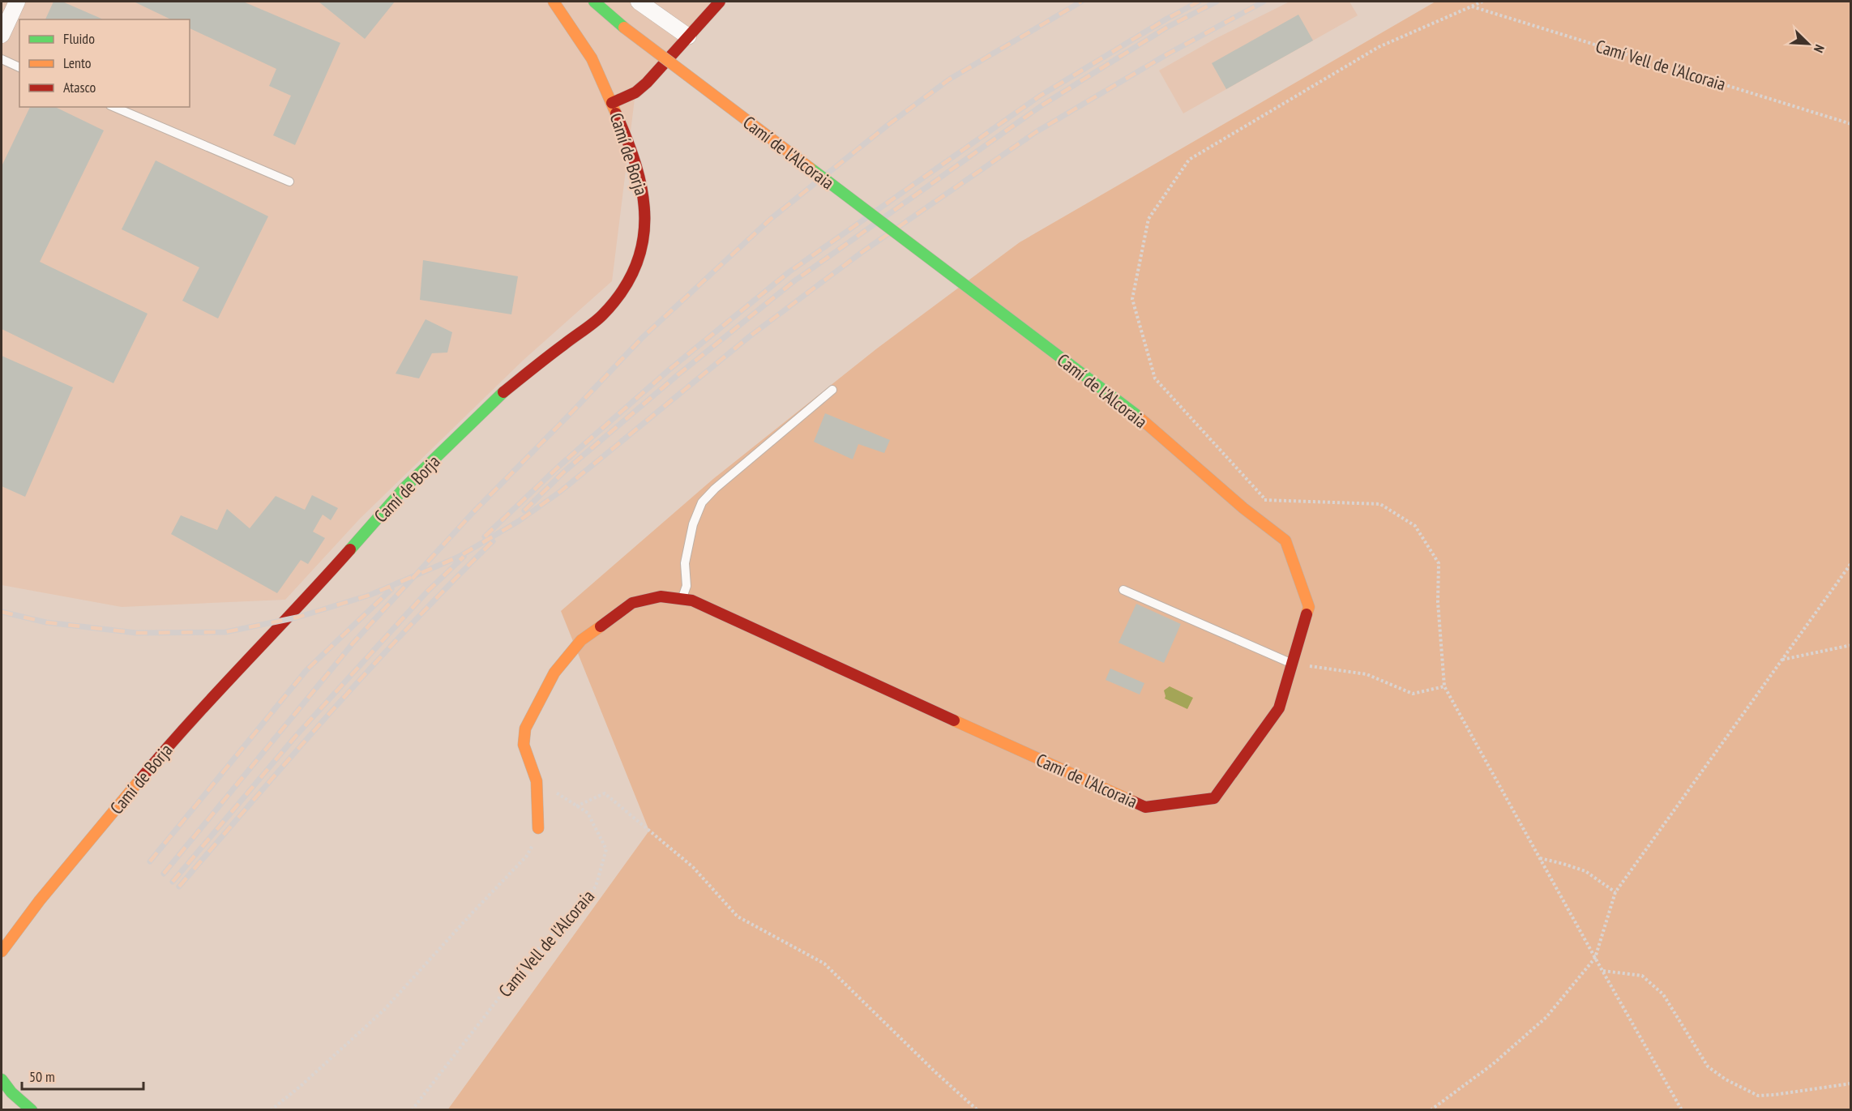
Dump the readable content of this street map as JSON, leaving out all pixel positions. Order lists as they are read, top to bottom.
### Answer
{
  "streets": {
    "street": ["Camí de l'Alcoraia", "Camí de Borja"],
    "path": ["Camí Vell de l'Alcoraia"]
  },
  "crossings": [
    ["Camí Vell de l'Alcoraia", "Camí de l'Alcoraia"]
  ],
  "legend": ["Fluido", "Lento", "Atasco"],
  "scale_bar": "50 m",
  "north": "bottom right"
}
